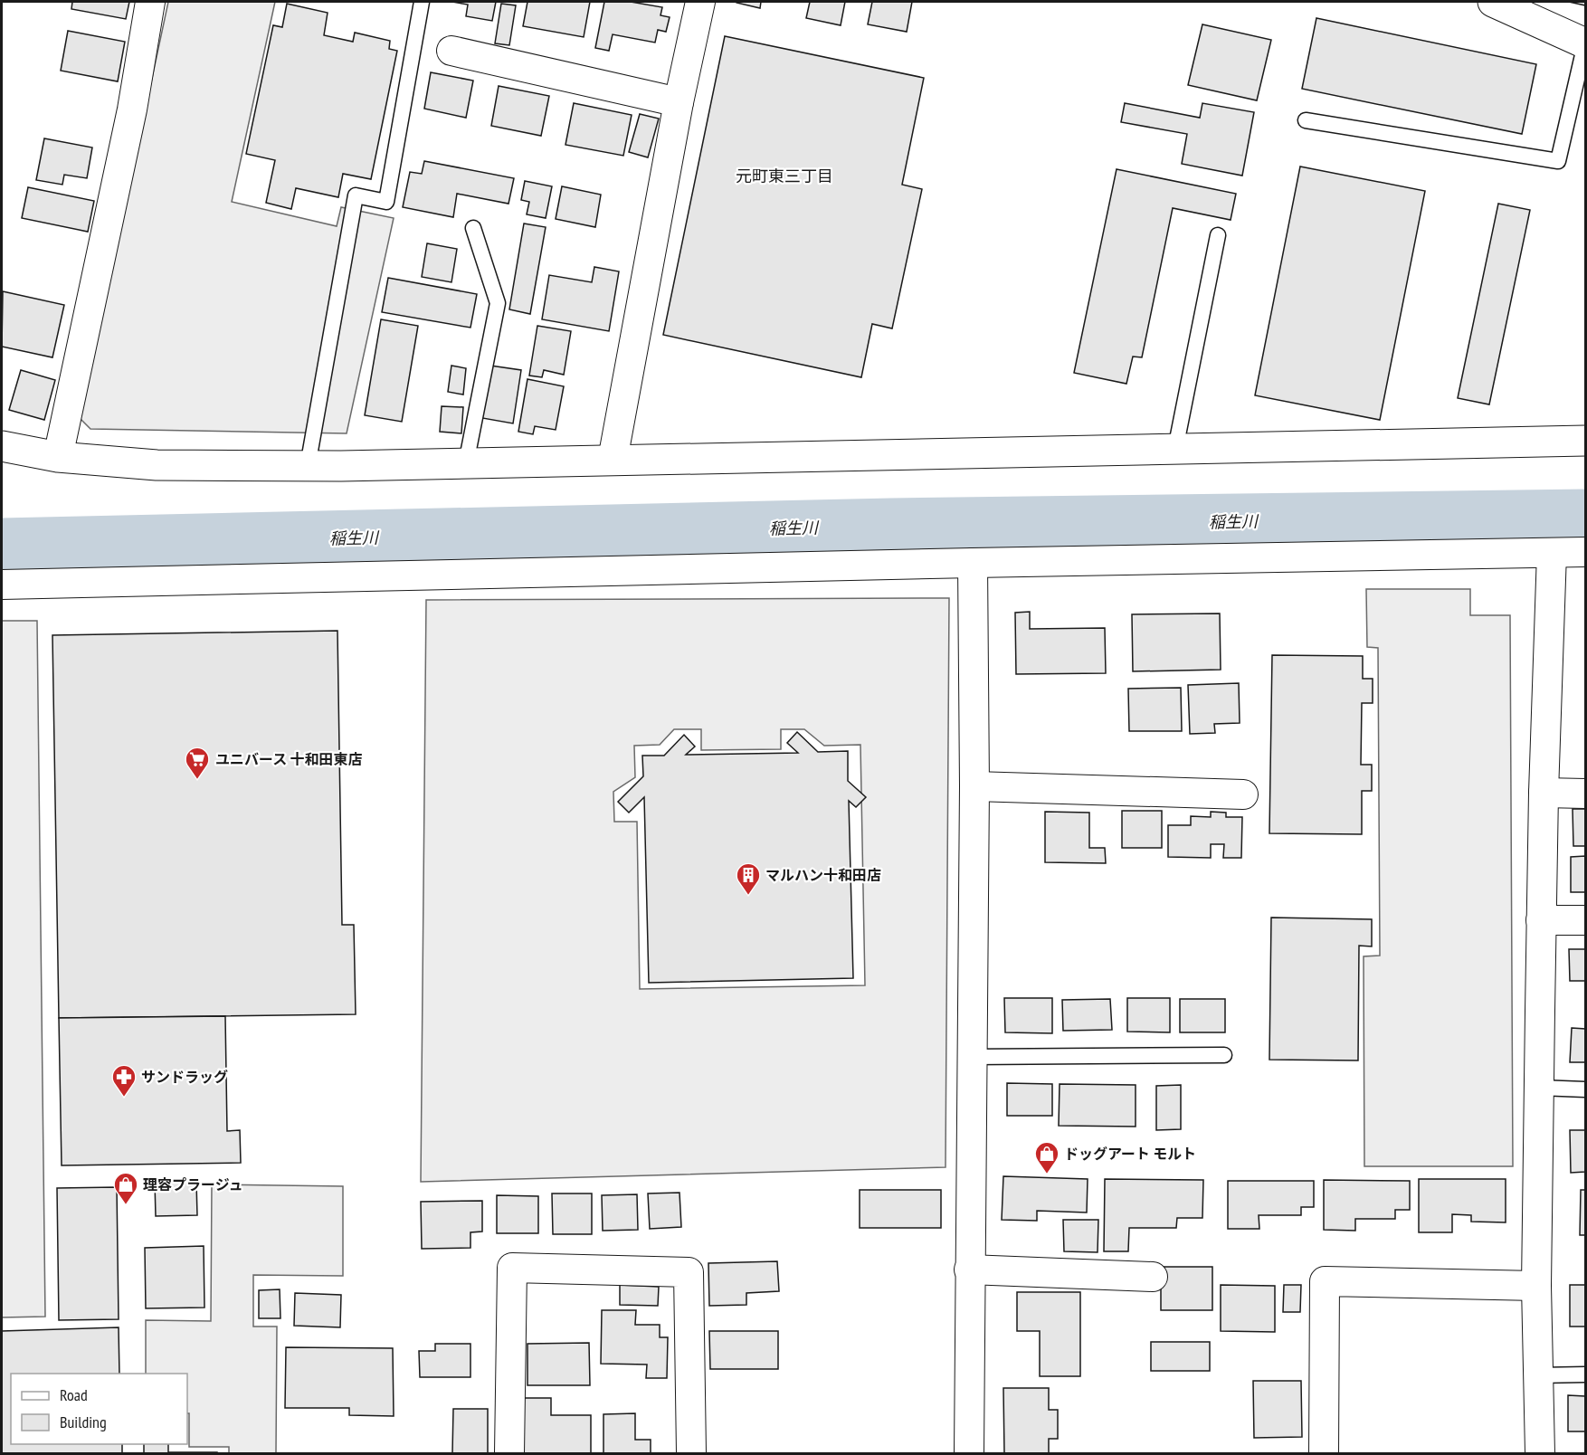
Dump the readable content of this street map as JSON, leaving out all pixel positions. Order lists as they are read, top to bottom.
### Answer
{
  "districts": ["元町東三丁目"],
  "water": ["稲生川"],
  "places": {
    "supermarket": ["ユニバース 十和田東店"],
    "building": ["マルハン十和田店"],
    "pharmacy": ["サンドラッグ"],
    "shop": ["ドッグアート モルト", "理容プラージュ"]
  },
  "legend": ["Road", "Building"]
}
